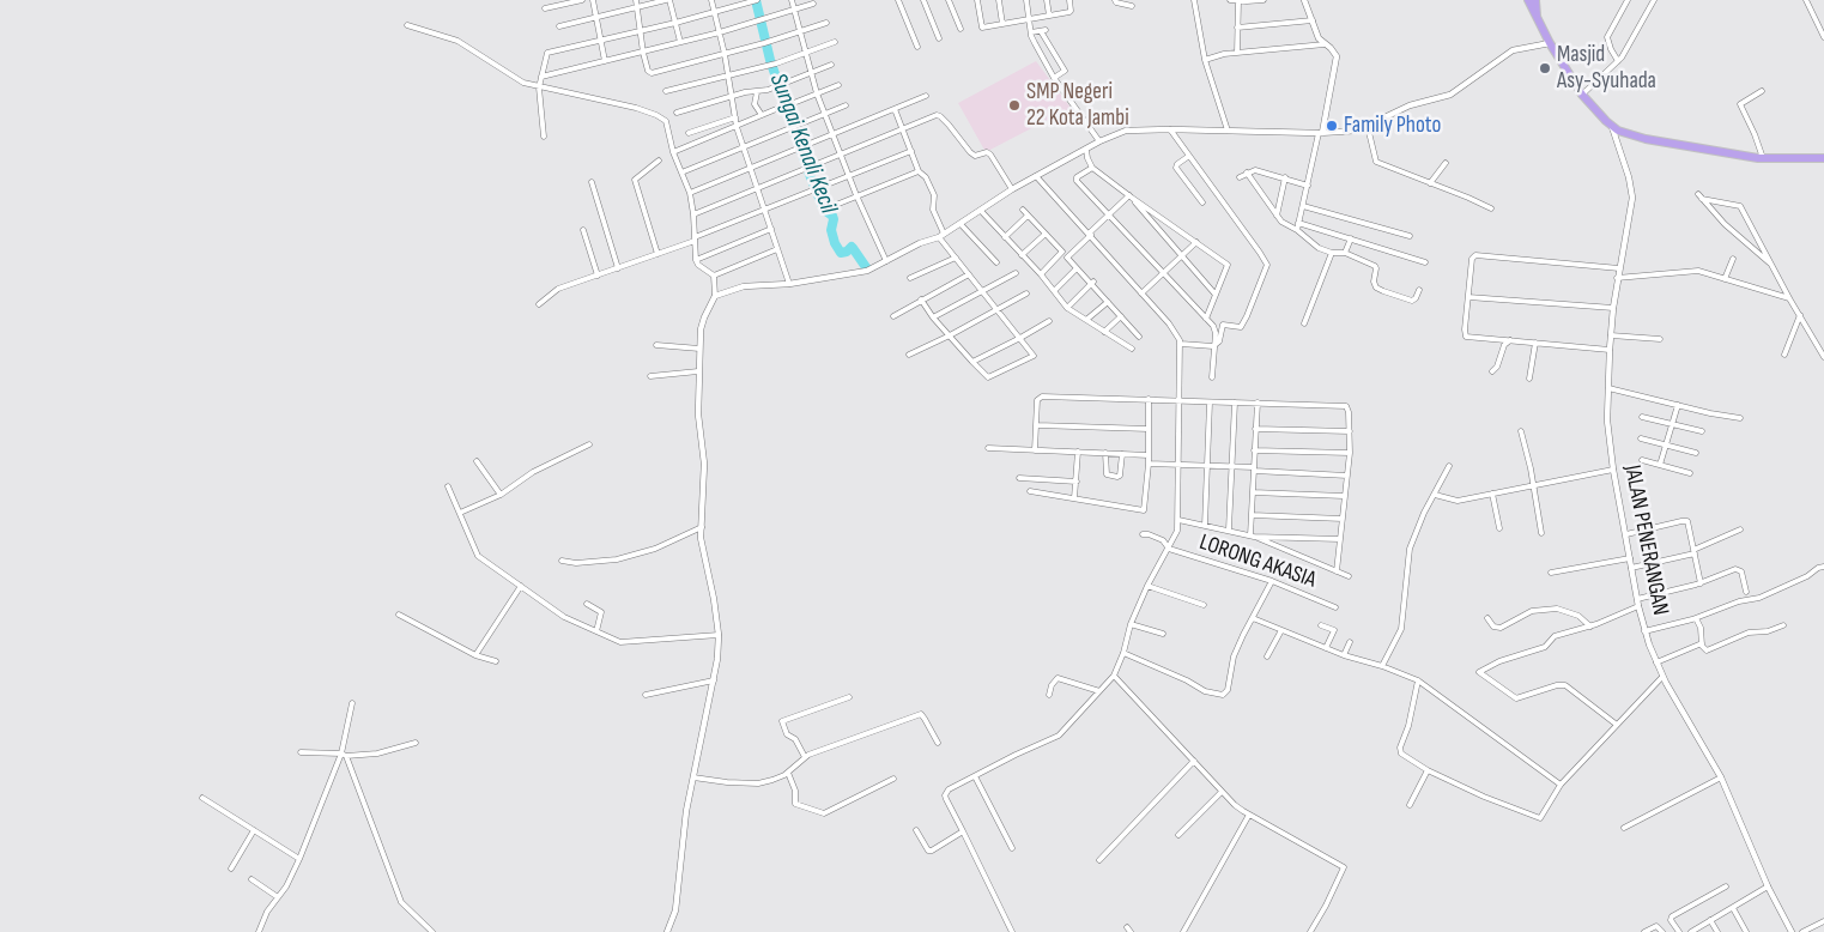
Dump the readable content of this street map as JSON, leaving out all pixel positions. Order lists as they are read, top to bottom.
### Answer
{
  "streets": {
    "street": ["JALAN PENERANGAN", "LORONG AKASIA"]
  },
  "water": ["Sungai Kenali Kecil"],
  "places": ["Masjid Asy-Syuhada", "SMP Negeri 22 Kota Jambi", "Family Photo"]
}
